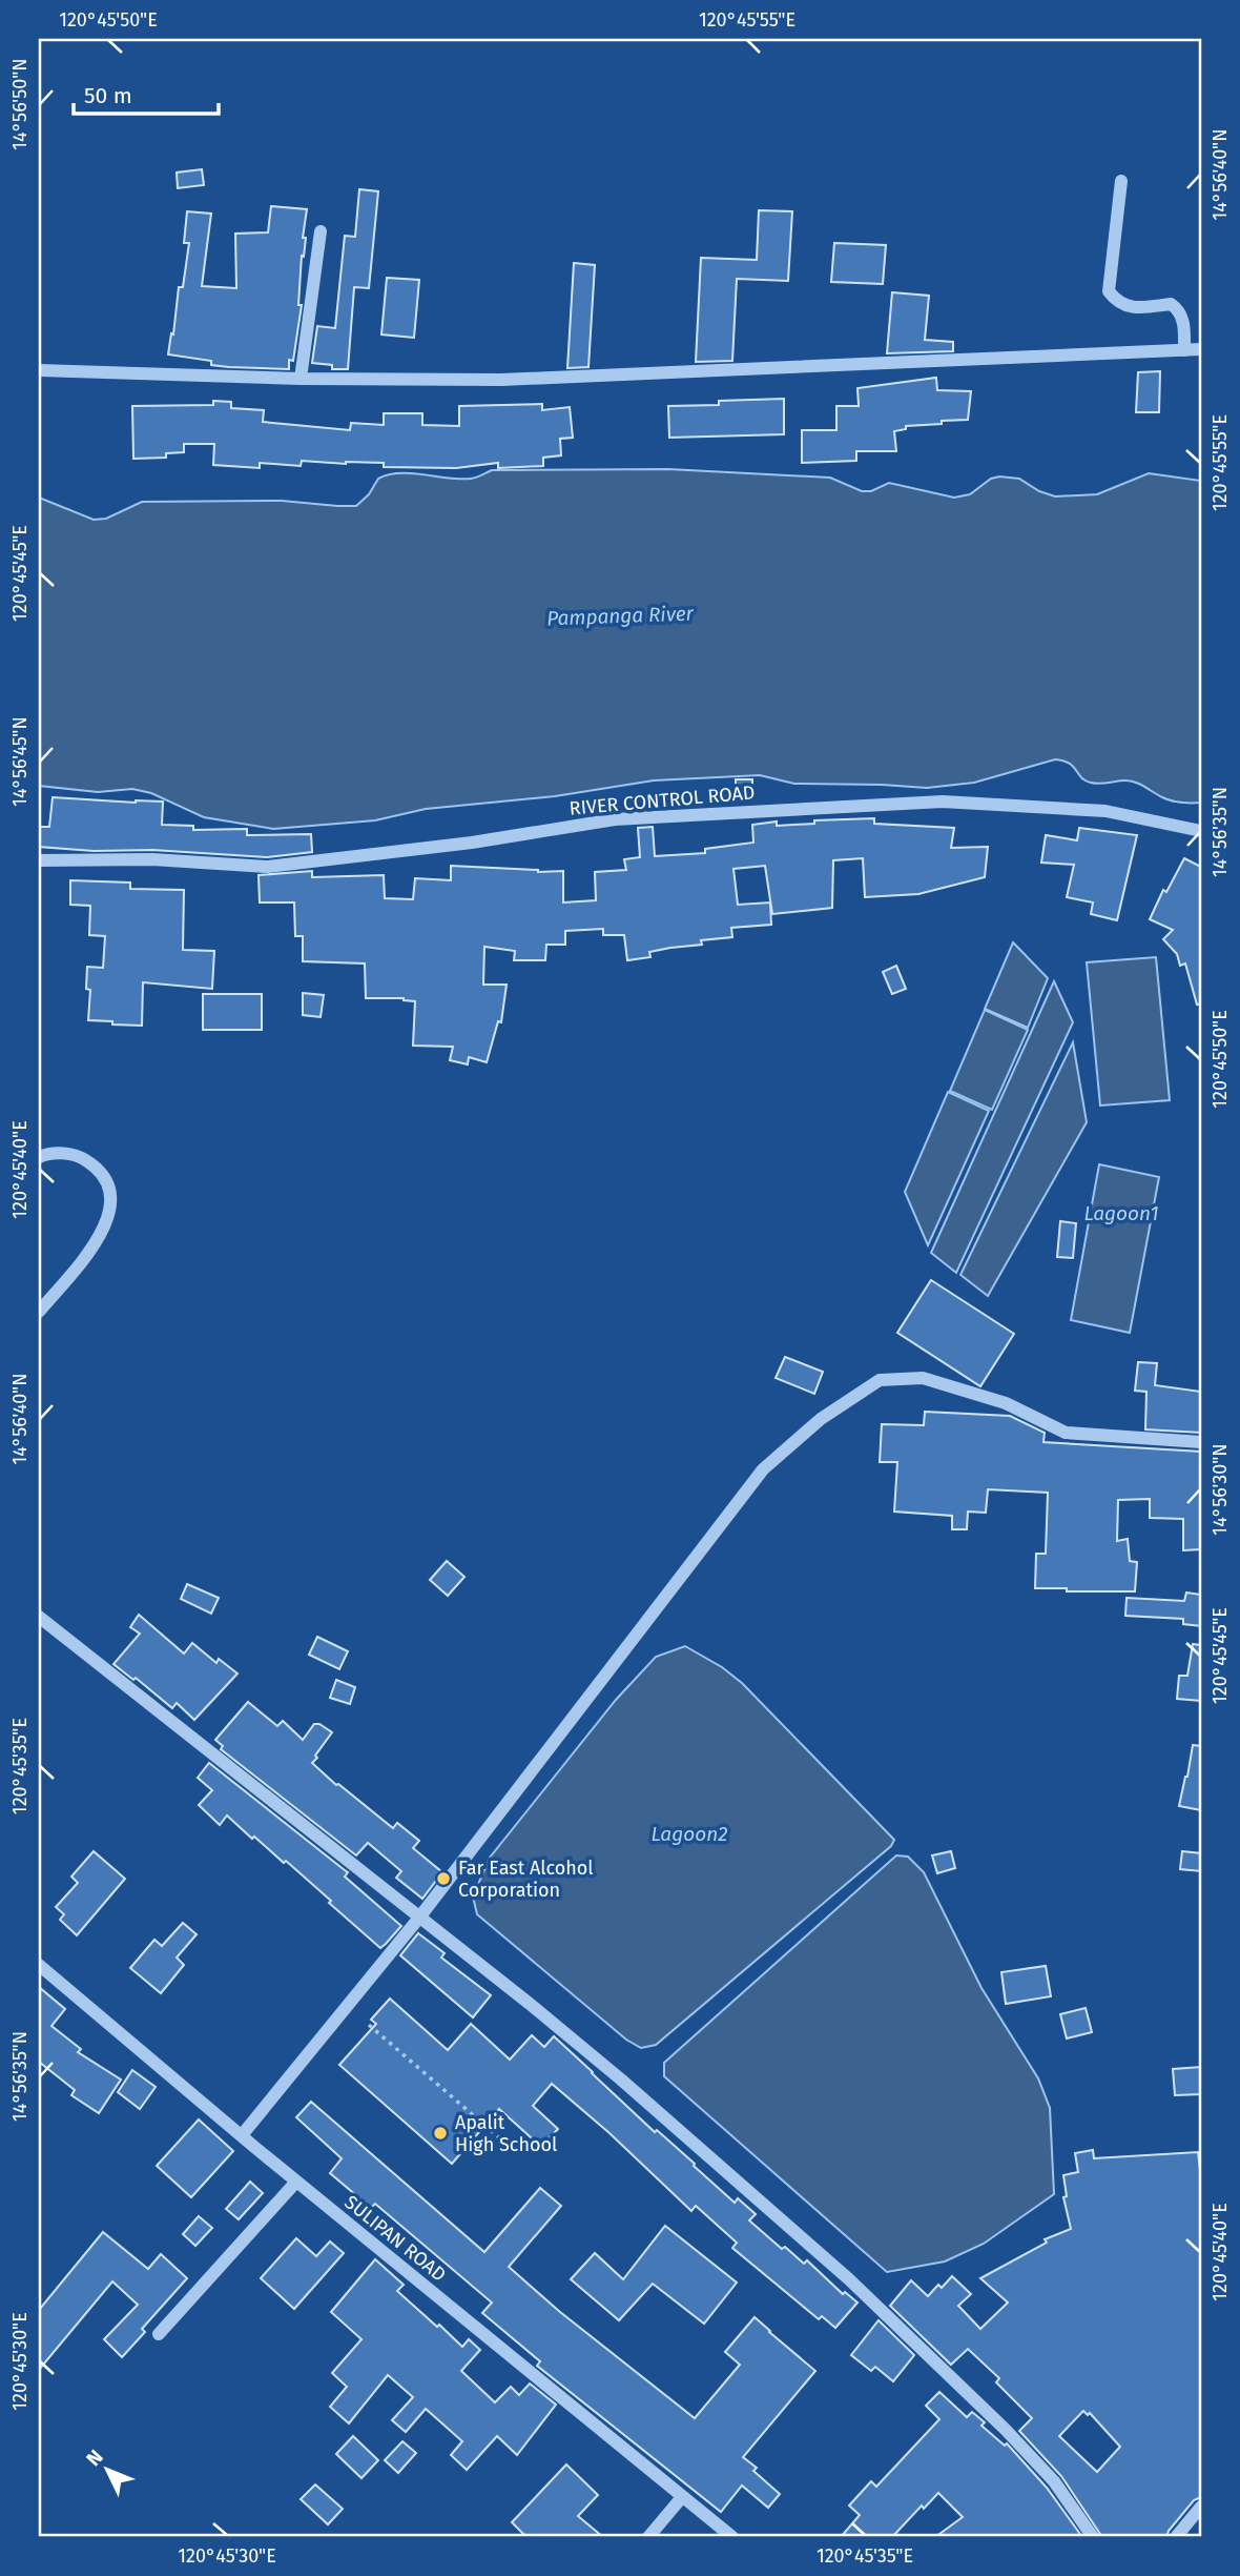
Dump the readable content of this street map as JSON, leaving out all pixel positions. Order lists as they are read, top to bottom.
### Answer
{
  "streets": {
    "street": ["RIVER CONTROL ROAD", "SULIPAN ROAD"]
  },
  "water": ["Pampanga River", "Lagoon1", "Lagoon2"],
  "places": ["Far East Alcohol Corporation", "Apalit High School"],
  "scale_bar": "50 m",
  "north": "top left",
  "coordinates": [
    "120°45'50\"E",
    "120°45'55\"E",
    "14°56'50\"N",
    "14°56'40\"N",
    "120°45'45\"E",
    "14°56'45\"N",
    "14°56'35\"N",
    "120°45'40\"E",
    "14°56'30\"N",
    "120°45'35\"E",
    "120°45'30\"E"
  ]
}
